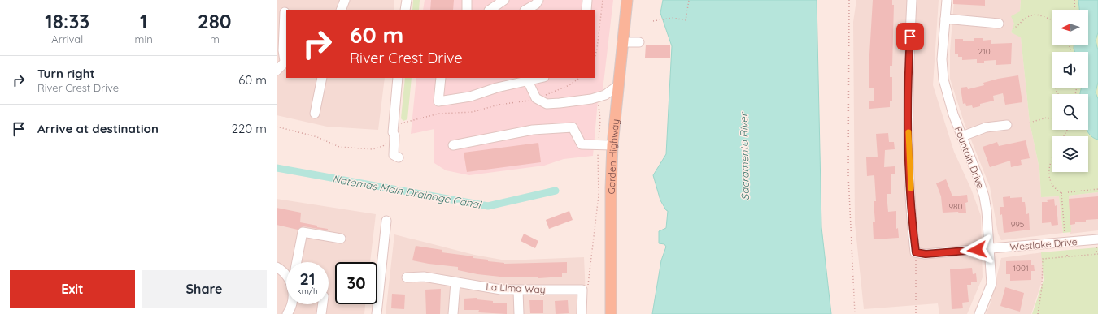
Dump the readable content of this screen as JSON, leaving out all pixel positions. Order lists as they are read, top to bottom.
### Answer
{
  "streets": {
    "main road": ["Garden Highway"],
    "street": ["Fountain Drive", "Westlake Drive", "La Lima Way"]
  },
  "crossings": [
    ["Fountain Drive", "Westlake Drive"]
  ],
  "water": ["Sacramento River", "Natomas Main Drainage Canal"],
  "house_numbers": [
    "210",
    "980",
    "995",
    "1001"
  ],
  "north": "left",
  "page": {
    "eta": [
      "18:33",
      "Arrival",
      "1",
      "min",
      "280",
      "m"
    ],
    "turn": ["60 m", "River Crest Drive"],
    "list": [
      {
        "name": "Turn right",
        "note": "River Crest Drive",
        "value": "60 m"
      },
      {
        "name": "Arrive at destination",
        "value": "220 m"
      }
    ],
    "speed": "21 km/h",
    "limit": "30",
    "buttons": ["Exit", "Share"]
  }
}
